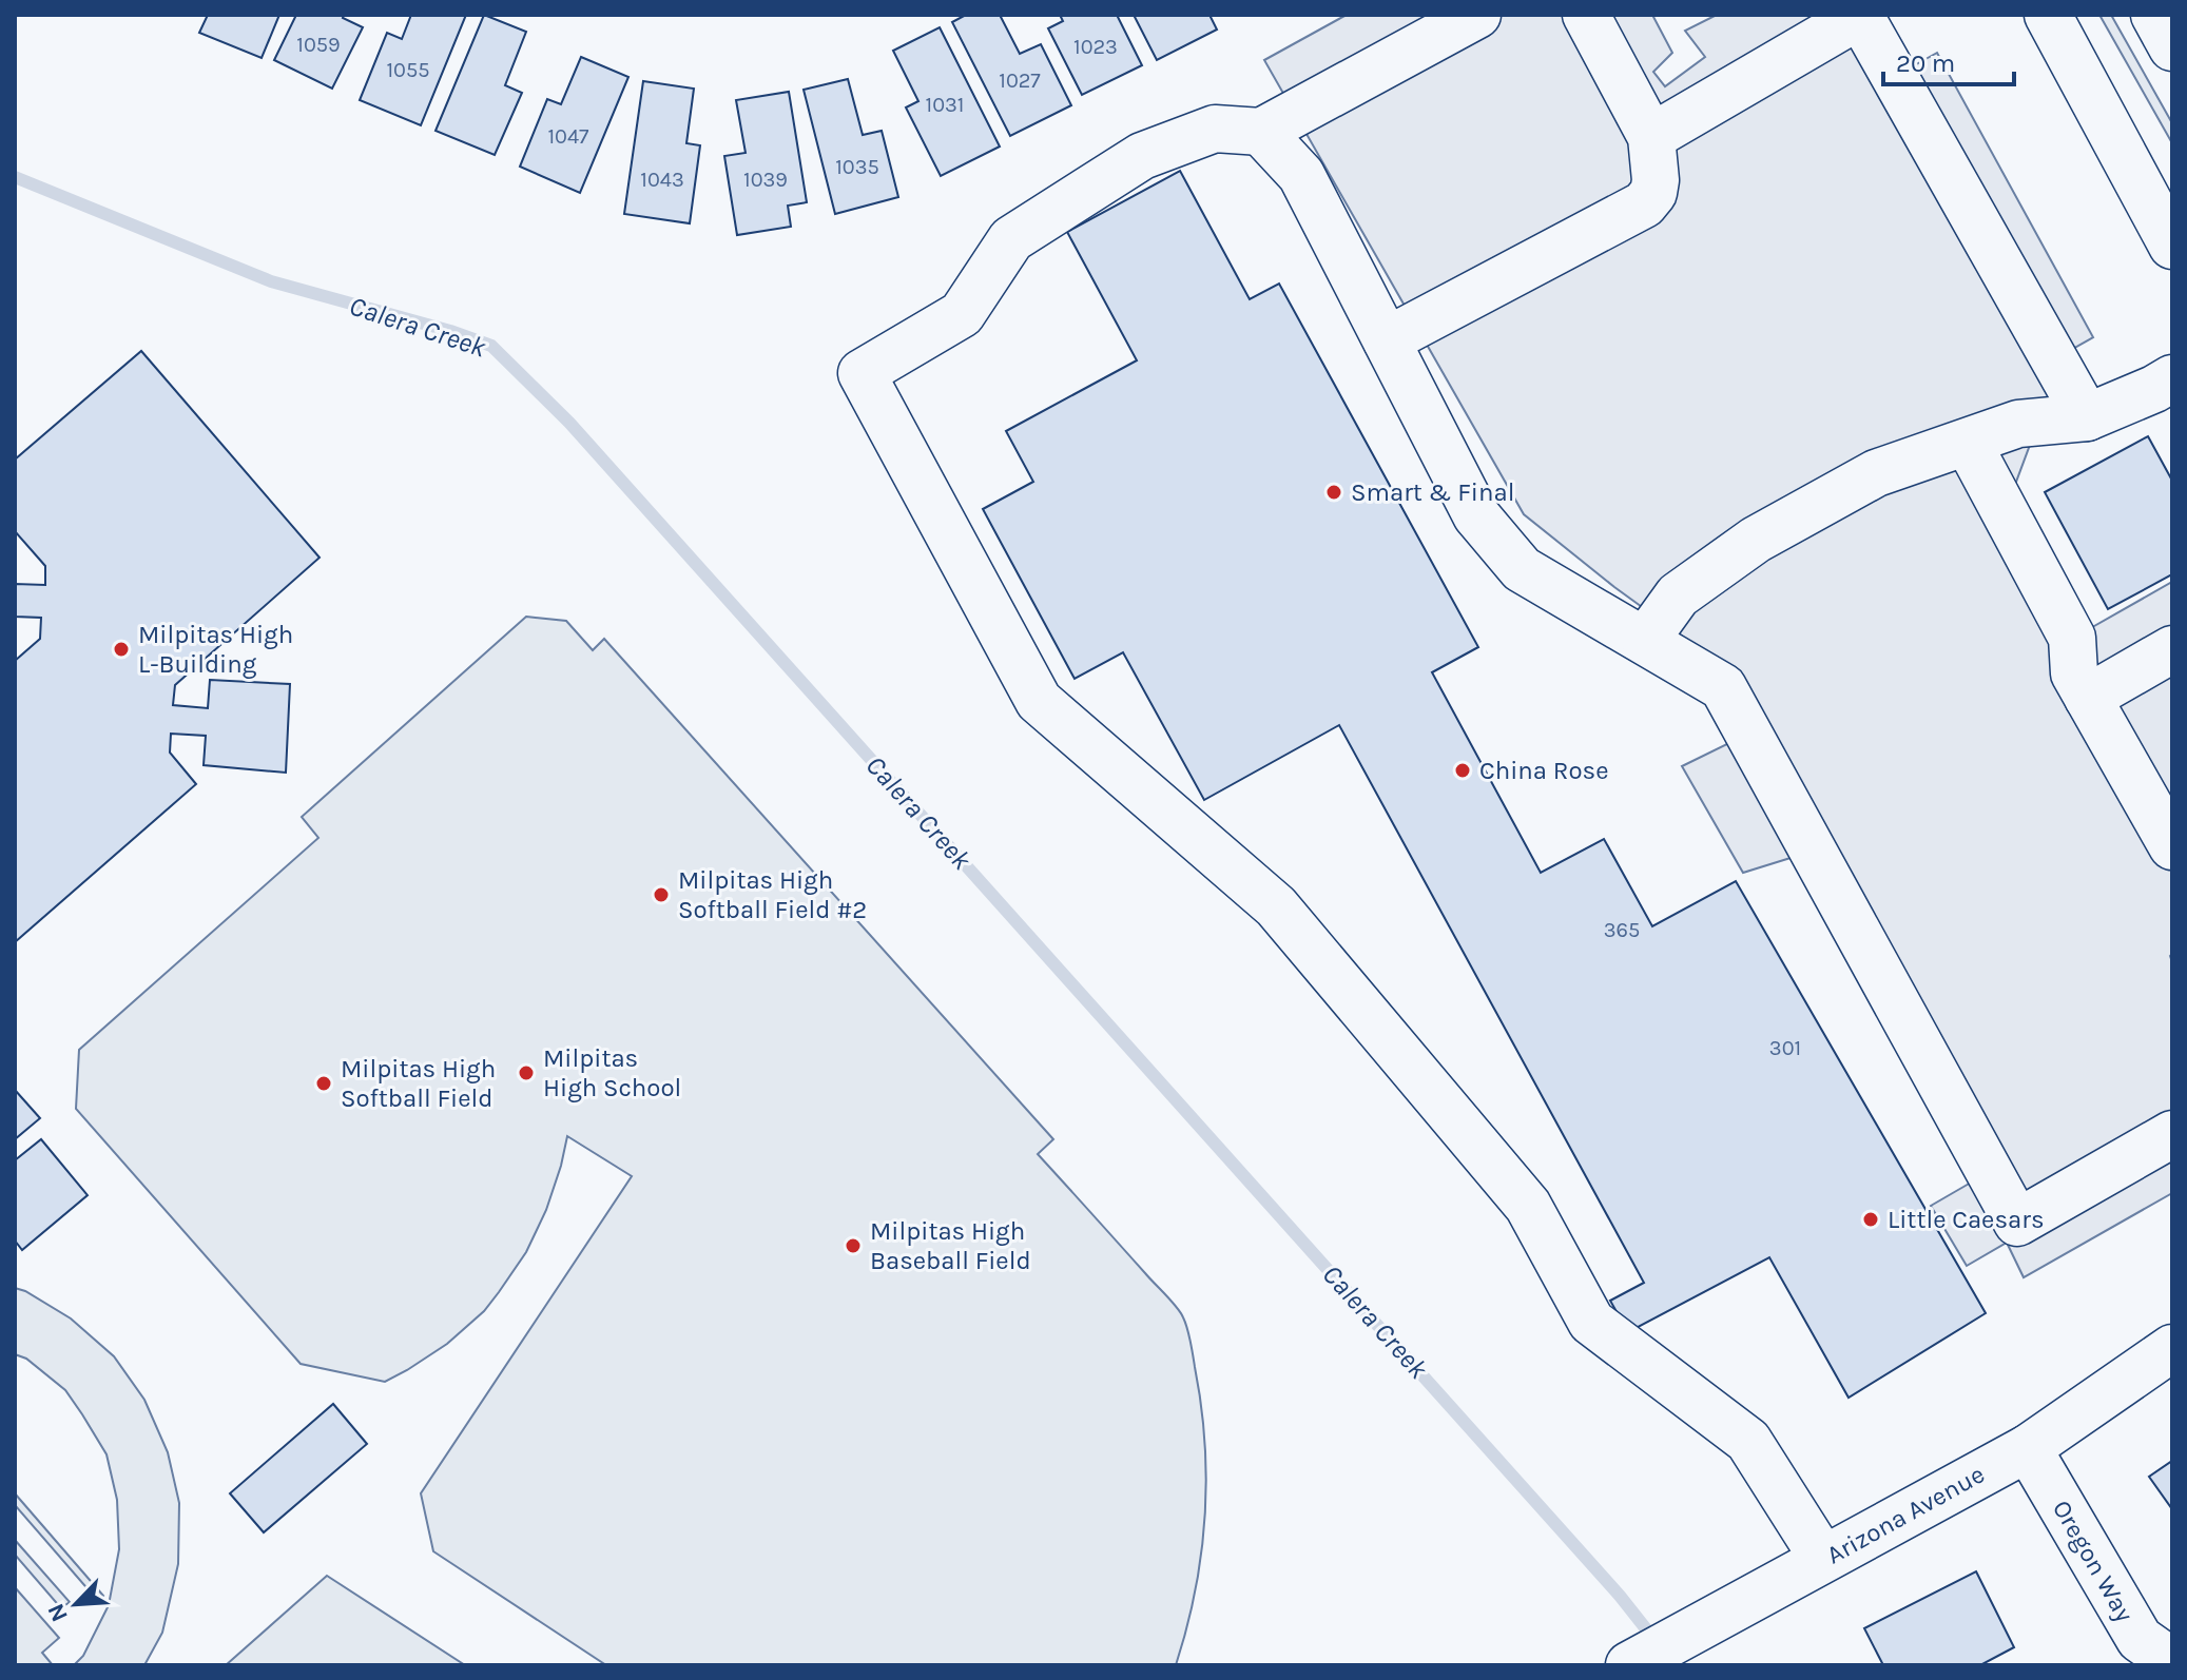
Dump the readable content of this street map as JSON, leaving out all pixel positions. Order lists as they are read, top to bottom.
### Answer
{
  "streets": {
    "street": ["Arizona Avenue", "Oregon Way"]
  },
  "crossings": [
    ["Arizona Avenue", "Oregon Way"]
  ],
  "water": ["Calera Creek"],
  "places": [
    "Smart & Final",
    "Milpitas High L-Building",
    "China Rose",
    "Milpitas High Softball Field #2",
    "Milpitas High School",
    "Milpitas High Softball Field",
    "Little Caesars",
    "Milpitas High Baseball Field"
  ],
  "house_numbers": [
    "1059",
    "1023",
    "1055",
    "1027",
    "1031",
    "1047",
    "1035",
    "1043",
    "1039",
    "365",
    "301"
  ],
  "scale_bar": "20 m",
  "north": "bottom left"
}
